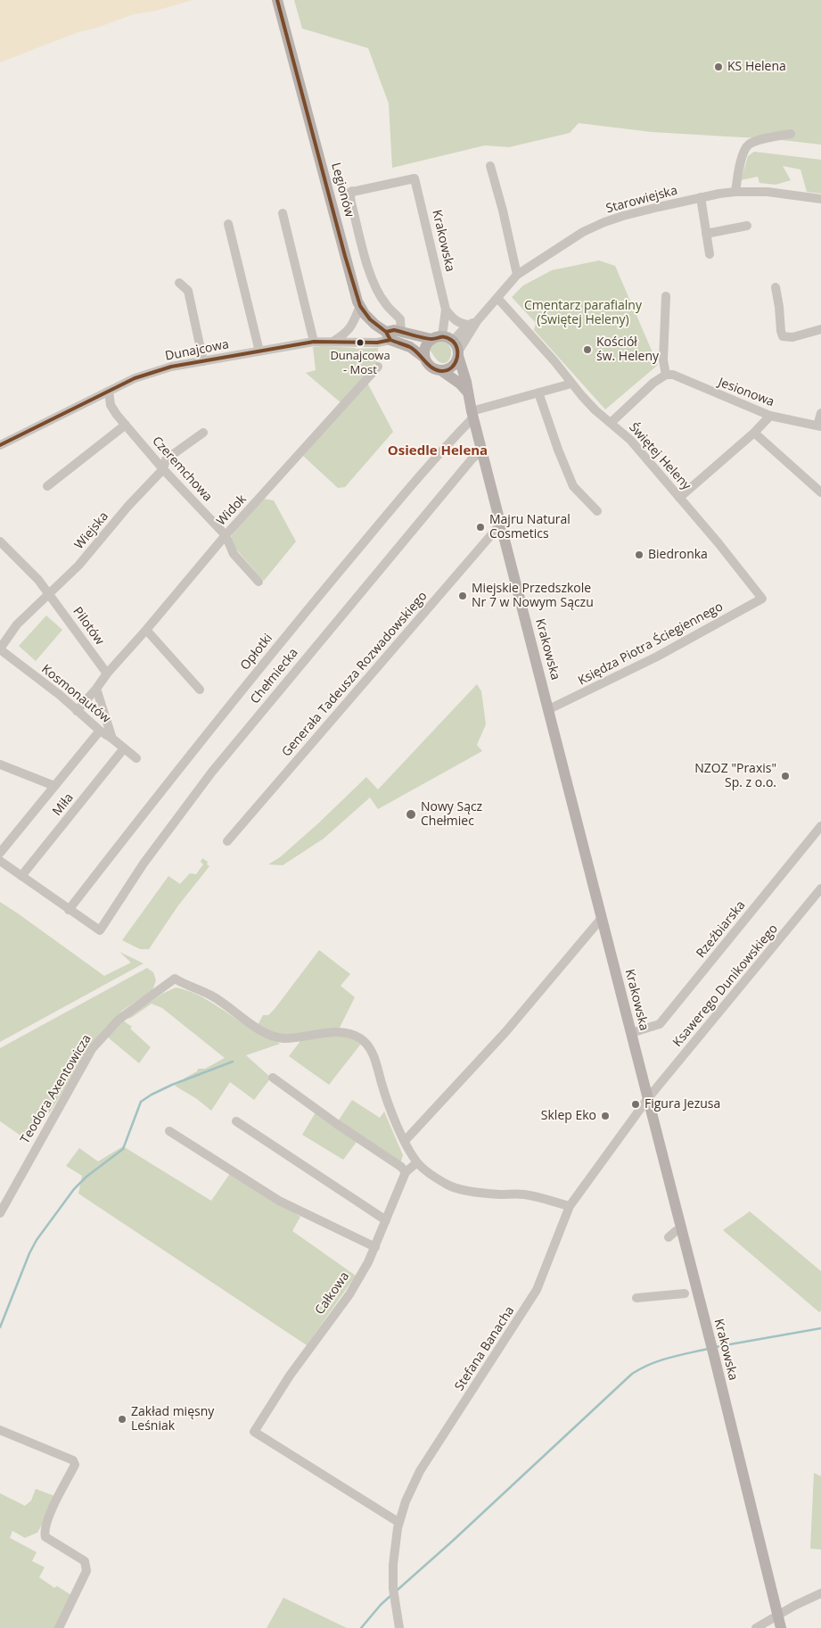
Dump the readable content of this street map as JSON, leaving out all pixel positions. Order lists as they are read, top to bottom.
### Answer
{
  "streets": {
    "main road": ["Legionów", "Krakowska"],
    "street": [
      "Starowiejska",
      "Dunajcowa",
      "Jesionowa",
      "Świętej Heleny",
      "Czeremchowa",
      "Widok",
      "Wiejska",
      "Pilotów",
      "Księdza Piotra Ściegiennego",
      "Opłotki",
      "Generała Tadeusza Rozwadowskiego",
      "Chełmiecka",
      "Kosmonautów",
      "Miła",
      "Rzeźbiarska",
      "Ksawerego Dunikowskiego",
      "Teodora Axentowicza",
      "Całkowa",
      "Stefana Banacha"
    ]
  },
  "crossings": [
    ["Legionów", "Dunajcowa"],
    ["Starowiejska", "Krakowska"],
    ["Starowiejska", "Świętej Heleny"],
    ["Krakowska", "Księdza Piotra Ściegiennego"],
    ["Krakowska", "Opłotki"],
    ["Krakowska", "Generała Tadeusza Rozwadowskiego"],
    ["Krakowska", "Chełmiecka"],
    ["Krakowska", "Rzeźbiarska"],
    ["Krakowska", "Ksawerego Dunikowskiego"],
    ["Krakowska", "Stefana Banacha"],
    ["Dunajcowa", "Czeremchowa"],
    ["Świętej Heleny", "Księdza Piotra Ściegiennego"],
    ["Czeremchowa", "Widok"],
    ["Czeremchowa", "Wiejska"],
    ["Widok", "Pilotów"],
    ["Wiejska", "Pilotów"],
    ["Wiejska", "Kosmonautów"],
    ["Opłotki", "Chełmiecka"],
    ["Kosmonautów", "Miła"],
    ["Ksawerego Dunikowskiego", "Stefana Banacha"],
    ["Całkowa", "Stefana Banacha"]
  ],
  "districts": ["Osiedle Helena"],
  "parks": ["Cmentarz parafialny (Świętej Heleny)"],
  "places": [
    "KS Helena",
    "Dunajcowa - Most",
    "Kościół św. Heleny",
    "Majru Natural Cosmetics",
    "Biedronka",
    "Miejskie Przedszkole Nr 7 w Nowym Sączu",
    "NZOZ \"Praxis\" Sp. z o.o.",
    "Nowy Sącz Chełmiec",
    "Figura Jezusa",
    "Sklep Eko",
    "Zakład mięsny Leśniak"
  ]
}
